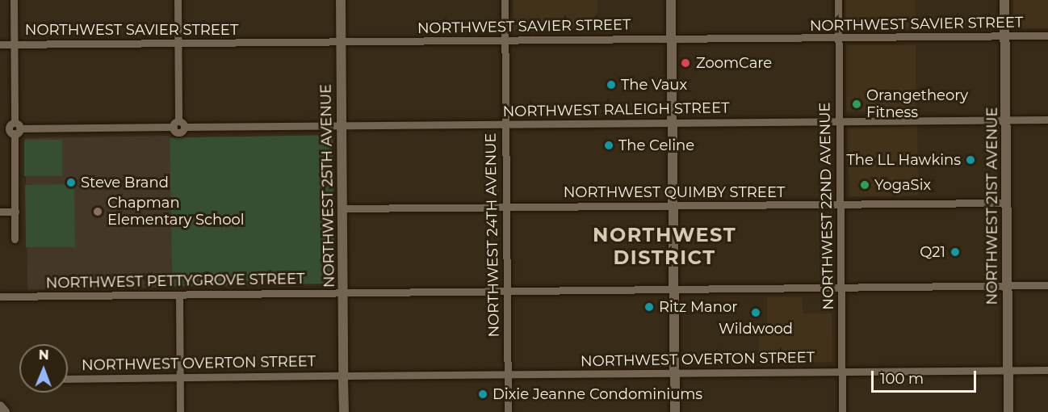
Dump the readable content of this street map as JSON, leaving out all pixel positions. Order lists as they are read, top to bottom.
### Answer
{
  "streets": {
    "street": [
      "NORTHWEST SAVIER STREET",
      "NORTHWEST RALEIGH STREET",
      "NORTHWEST 25TH AVENUE",
      "NORTHWEST QUIMBY STREET",
      "NORTHWEST 22ND AVENUE",
      "NORTHWEST 21ST AVENUE",
      "NORTHWEST 24TH AVENUE",
      "NORTHWEST PETTYGROVE STREET",
      "NORTHWEST OVERTON STREET"
    ]
  },
  "crossings": [
    ["NORTHWEST SAVIER STREET", "NORTHWEST 25TH AVENUE"],
    ["NORTHWEST SAVIER STREET", "NORTHWEST 22ND AVENUE"],
    ["NORTHWEST SAVIER STREET", "NORTHWEST 21ST AVENUE"],
    ["NORTHWEST SAVIER STREET", "NORTHWEST 24TH AVENUE"],
    ["NORTHWEST RALEIGH STREET", "NORTHWEST 25TH AVENUE"],
    ["NORTHWEST RALEIGH STREET", "NORTHWEST 22ND AVENUE"],
    ["NORTHWEST RALEIGH STREET", "NORTHWEST 21ST AVENUE"],
    ["NORTHWEST RALEIGH STREET", "NORTHWEST 24TH AVENUE"],
    ["NORTHWEST 25TH AVENUE", "NORTHWEST QUIMBY STREET"],
    ["NORTHWEST 25TH AVENUE", "NORTHWEST PETTYGROVE STREET"],
    ["NORTHWEST 25TH AVENUE", "NORTHWEST OVERTON STREET"],
    ["NORTHWEST QUIMBY STREET", "NORTHWEST 22ND AVENUE"],
    ["NORTHWEST QUIMBY STREET", "NORTHWEST 21ST AVENUE"],
    ["NORTHWEST QUIMBY STREET", "NORTHWEST 24TH AVENUE"],
    ["NORTHWEST 22ND AVENUE", "NORTHWEST PETTYGROVE STREET"],
    ["NORTHWEST 22ND AVENUE", "NORTHWEST OVERTON STREET"],
    ["NORTHWEST 21ST AVENUE", "NORTHWEST PETTYGROVE STREET"],
    ["NORTHWEST 21ST AVENUE", "NORTHWEST OVERTON STREET"],
    ["NORTHWEST 24TH AVENUE", "NORTHWEST PETTYGROVE STREET"],
    ["NORTHWEST 24TH AVENUE", "NORTHWEST OVERTON STREET"]
  ],
  "districts": ["NORTHWEST DISTRICT"],
  "places": [
    "ZoomCare",
    "The Vaux",
    "Orangetheory Fitness",
    "The Celine",
    "The LL Hawkins",
    "Steve Brand",
    "YogaSix",
    "Chapman Elementary School",
    "Q21",
    "Ritz Manor",
    "Wildwood",
    "Dixie Jeanne Condominiums"
  ],
  "scale_bar": "100 m",
  "north": "top"
}
